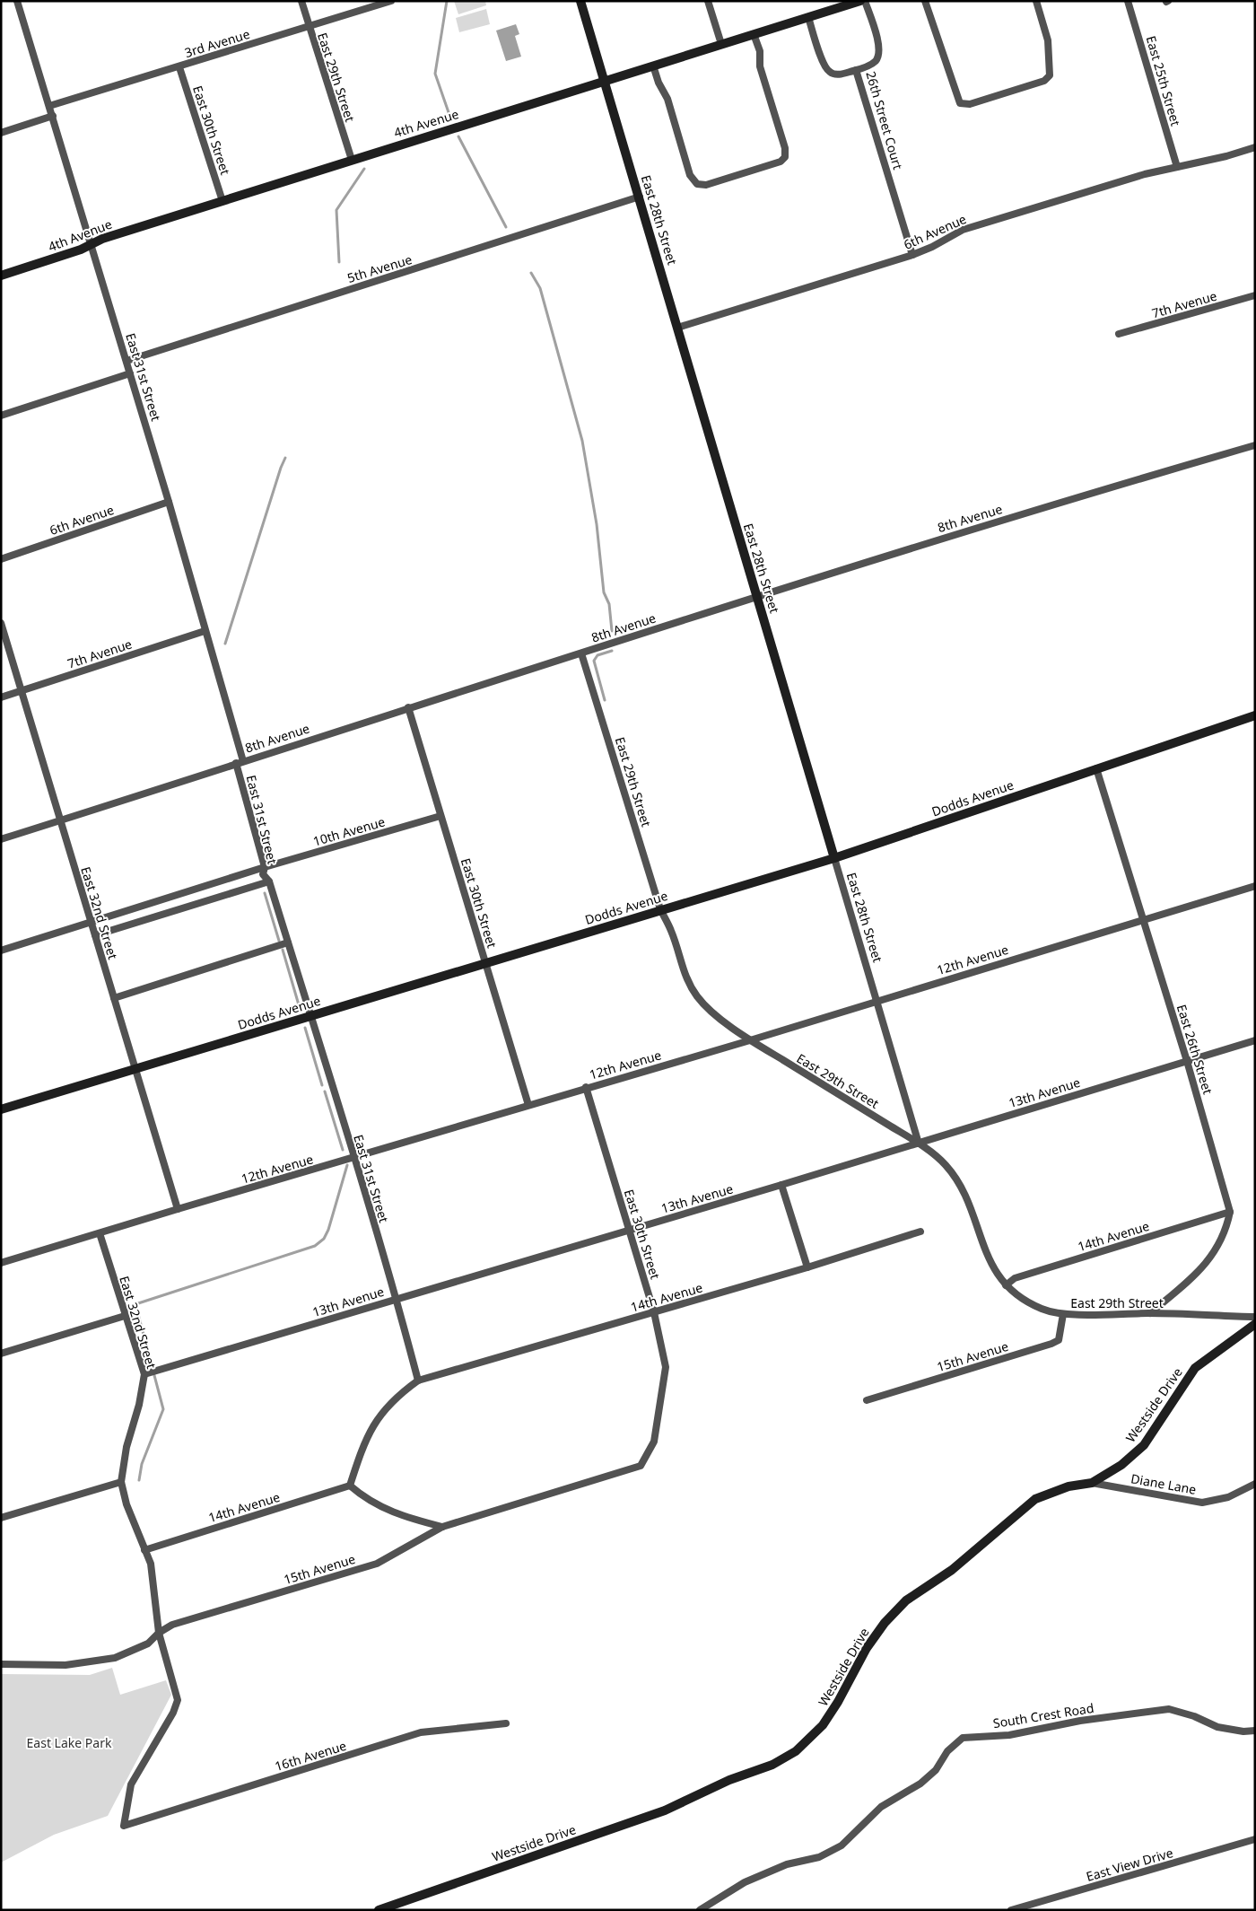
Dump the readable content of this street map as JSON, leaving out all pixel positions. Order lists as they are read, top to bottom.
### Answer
{
  "streets": {
    "street": [
      "3rd Avenue",
      "East 29th Street",
      "East 25th Street",
      "26th Street Court",
      "4th Avenue",
      "East 30th Street",
      "East 28th Street",
      "6th Avenue",
      "5th Avenue",
      "7th Avenue",
      "East 31st Street",
      "8th Avenue",
      "Dodds Avenue",
      "10th Avenue",
      "East 32nd Street",
      "12th Avenue",
      "East 26th Street",
      "13th Avenue",
      "14th Avenue",
      "15th Avenue",
      "Westside Drive",
      "Diane Lane",
      "South Crest Road",
      "16th Avenue",
      "East View Drive"
    ]
  },
  "crossings": [
    ["3rd Avenue", "East 29th Street"],
    ["3rd Avenue", "East 30th Street"],
    ["3rd Avenue", "East 31st Street"],
    ["East 29th Street", "4th Avenue"],
    ["East 29th Street", "East 28th Street"],
    ["East 29th Street", "8th Avenue"],
    ["East 29th Street", "Dodds Avenue"],
    ["East 29th Street", "12th Avenue"],
    ["East 29th Street", "East 26th Street"],
    ["East 29th Street", "13th Avenue"],
    ["East 29th Street", "14th Avenue"],
    ["East 29th Street", "15th Avenue"],
    ["East 25th Street", "6th Avenue"],
    ["26th Street Court", "6th Avenue"],
    ["4th Avenue", "East 30th Street"],
    ["4th Avenue", "East 28th Street"],
    ["4th Avenue", "East 31st Street"],
    ["East 30th Street", "8th Avenue"],
    ["East 30th Street", "Dodds Avenue"],
    ["East 30th Street", "10th Avenue"],
    ["East 30th Street", "12th Avenue"],
    ["East 30th Street", "13th Avenue"],
    ["East 30th Street", "14th Avenue"],
    ["East 30th Street", "15th Avenue"],
    ["East 28th Street", "6th Avenue"],
    ["East 28th Street", "5th Avenue"],
    ["East 28th Street", "8th Avenue"],
    ["East 28th Street", "Dodds Avenue"],
    ["East 28th Street", "12th Avenue"],
    ["East 28th Street", "13th Avenue"],
    ["6th Avenue", "East 31st Street"],
    ["5th Avenue", "East 31st Street"],
    ["7th Avenue", "East 31st Street"],
    ["7th Avenue", "East 32nd Street"],
    ["East 31st Street", "8th Avenue"],
    ["East 31st Street", "Dodds Avenue"],
    ["East 31st Street", "10th Avenue"],
    ["East 31st Street", "12th Avenue"],
    ["East 31st Street", "13th Avenue"],
    ["East 31st Street", "14th Avenue"],
    ["8th Avenue", "East 32nd Street"],
    ["Dodds Avenue", "East 32nd Street"],
    ["Dodds Avenue", "East 26th Street"],
    ["10th Avenue", "East 32nd Street"],
    ["East 32nd Street", "12th Avenue"],
    ["East 32nd Street", "13th Avenue"],
    ["East 32nd Street", "14th Avenue"],
    ["East 32nd Street", "15th Avenue"],
    ["East 32nd Street", "16th Avenue"],
    ["12th Avenue", "East 26th Street"],
    ["East 26th Street", "13th Avenue"],
    ["East 26th Street", "14th Avenue"],
    ["Westside Drive", "Diane Lane"]
  ],
  "parks": ["East Lake Park"]
}
